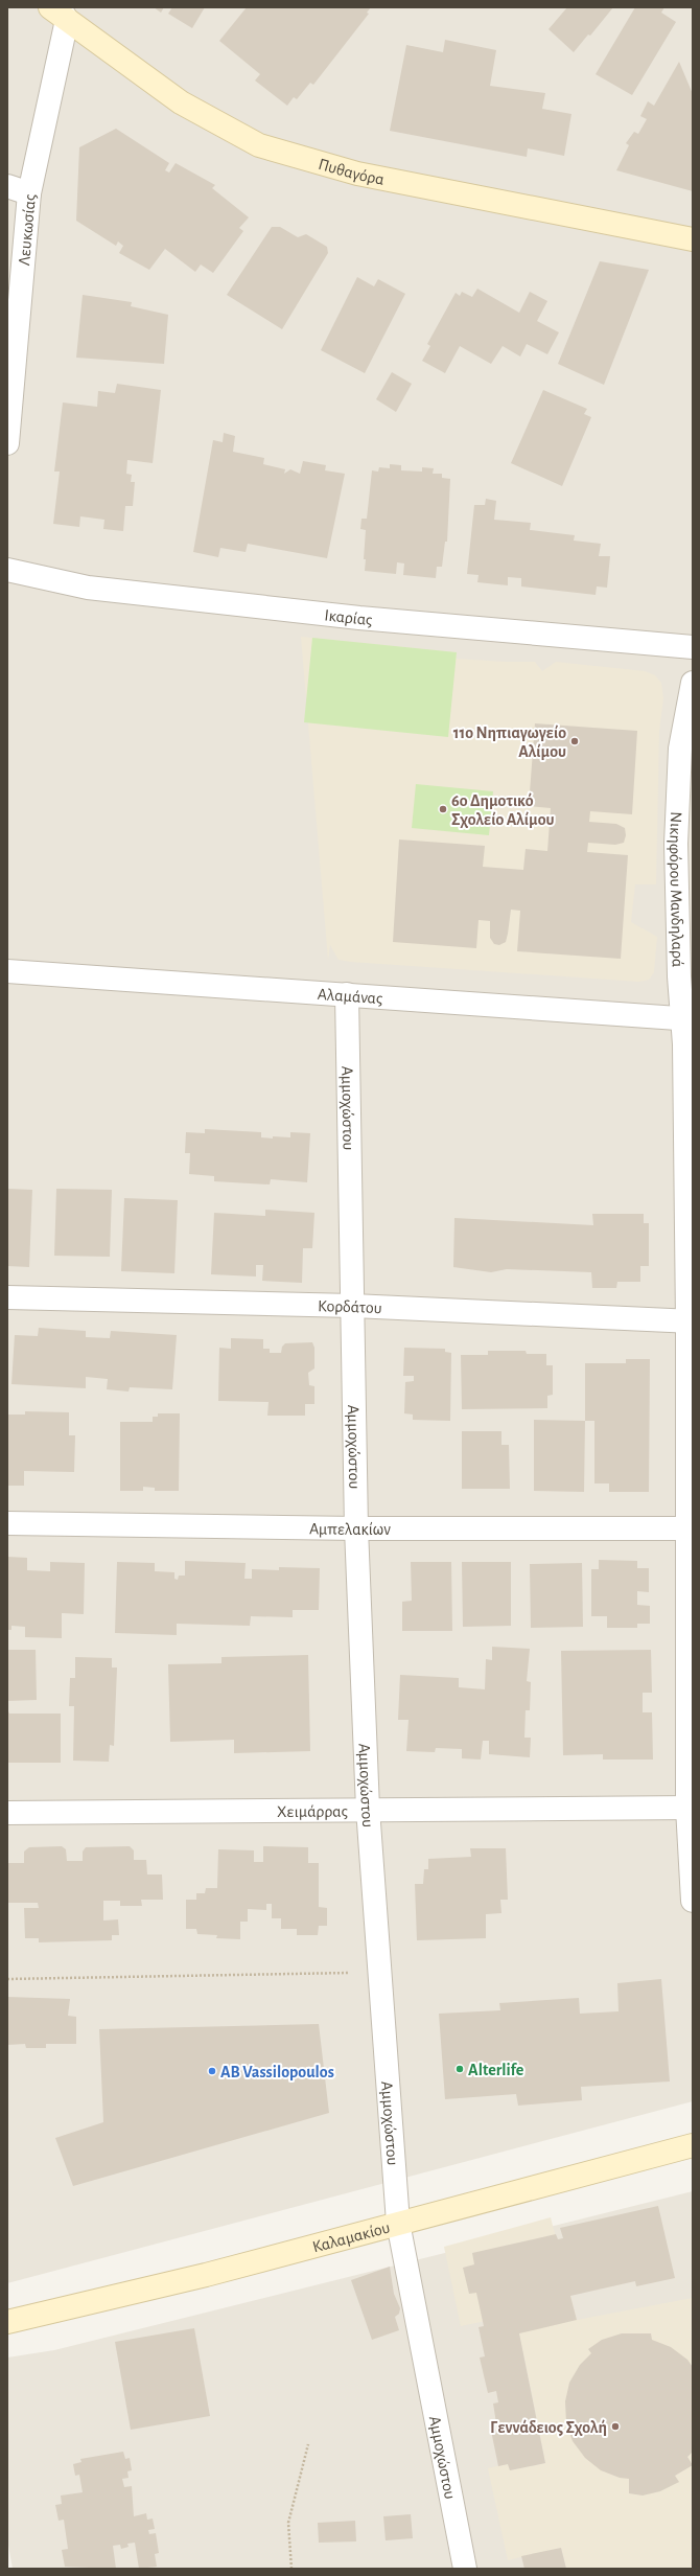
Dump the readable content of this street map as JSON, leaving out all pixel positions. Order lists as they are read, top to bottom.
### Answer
{
  "streets": {
    "main road": ["Πυθαγόρα", "Καλαμακίου"],
    "street": [
      "Λευκωσίας",
      "Ικαρίας",
      "Νικηφόρου Μανδηλαρά",
      "Αλαμάνας",
      "Αμμοχώστου",
      "Κορδάτου",
      "Αμπελακίων",
      "Χειμάρρας"
    ]
  },
  "crossings": [
    ["Πυθαγόρα", "Λευκωσίας"],
    ["Νικηφόρου Μανδηλαρά", "Αλαμάνας"],
    ["Νικηφόρου Μανδηλαρά", "Κορδάτου"],
    ["Νικηφόρου Μανδηλαρά", "Αμπελακίων"],
    ["Νικηφόρου Μανδηλαρά", "Χειμάρρας"],
    ["Αλαμάνας", "Αμμοχώστου"],
    ["Αμμοχώστου", "Κορδάτου"],
    ["Αμμοχώστου", "Αμπελακίων"],
    ["Αμμοχώστου", "Χειμάρρας"],
    ["Αμμοχώστου", "Καλαμακίου"]
  ],
  "places": [
    "11ο Νηπιαγωγείο Αλίμου",
    "6ο Δημοτικό Σχολείο Αλίμου",
    "Alterlife",
    "AB Vassilopoulos",
    "Γεννάδειος Σχολή"
  ]
}
